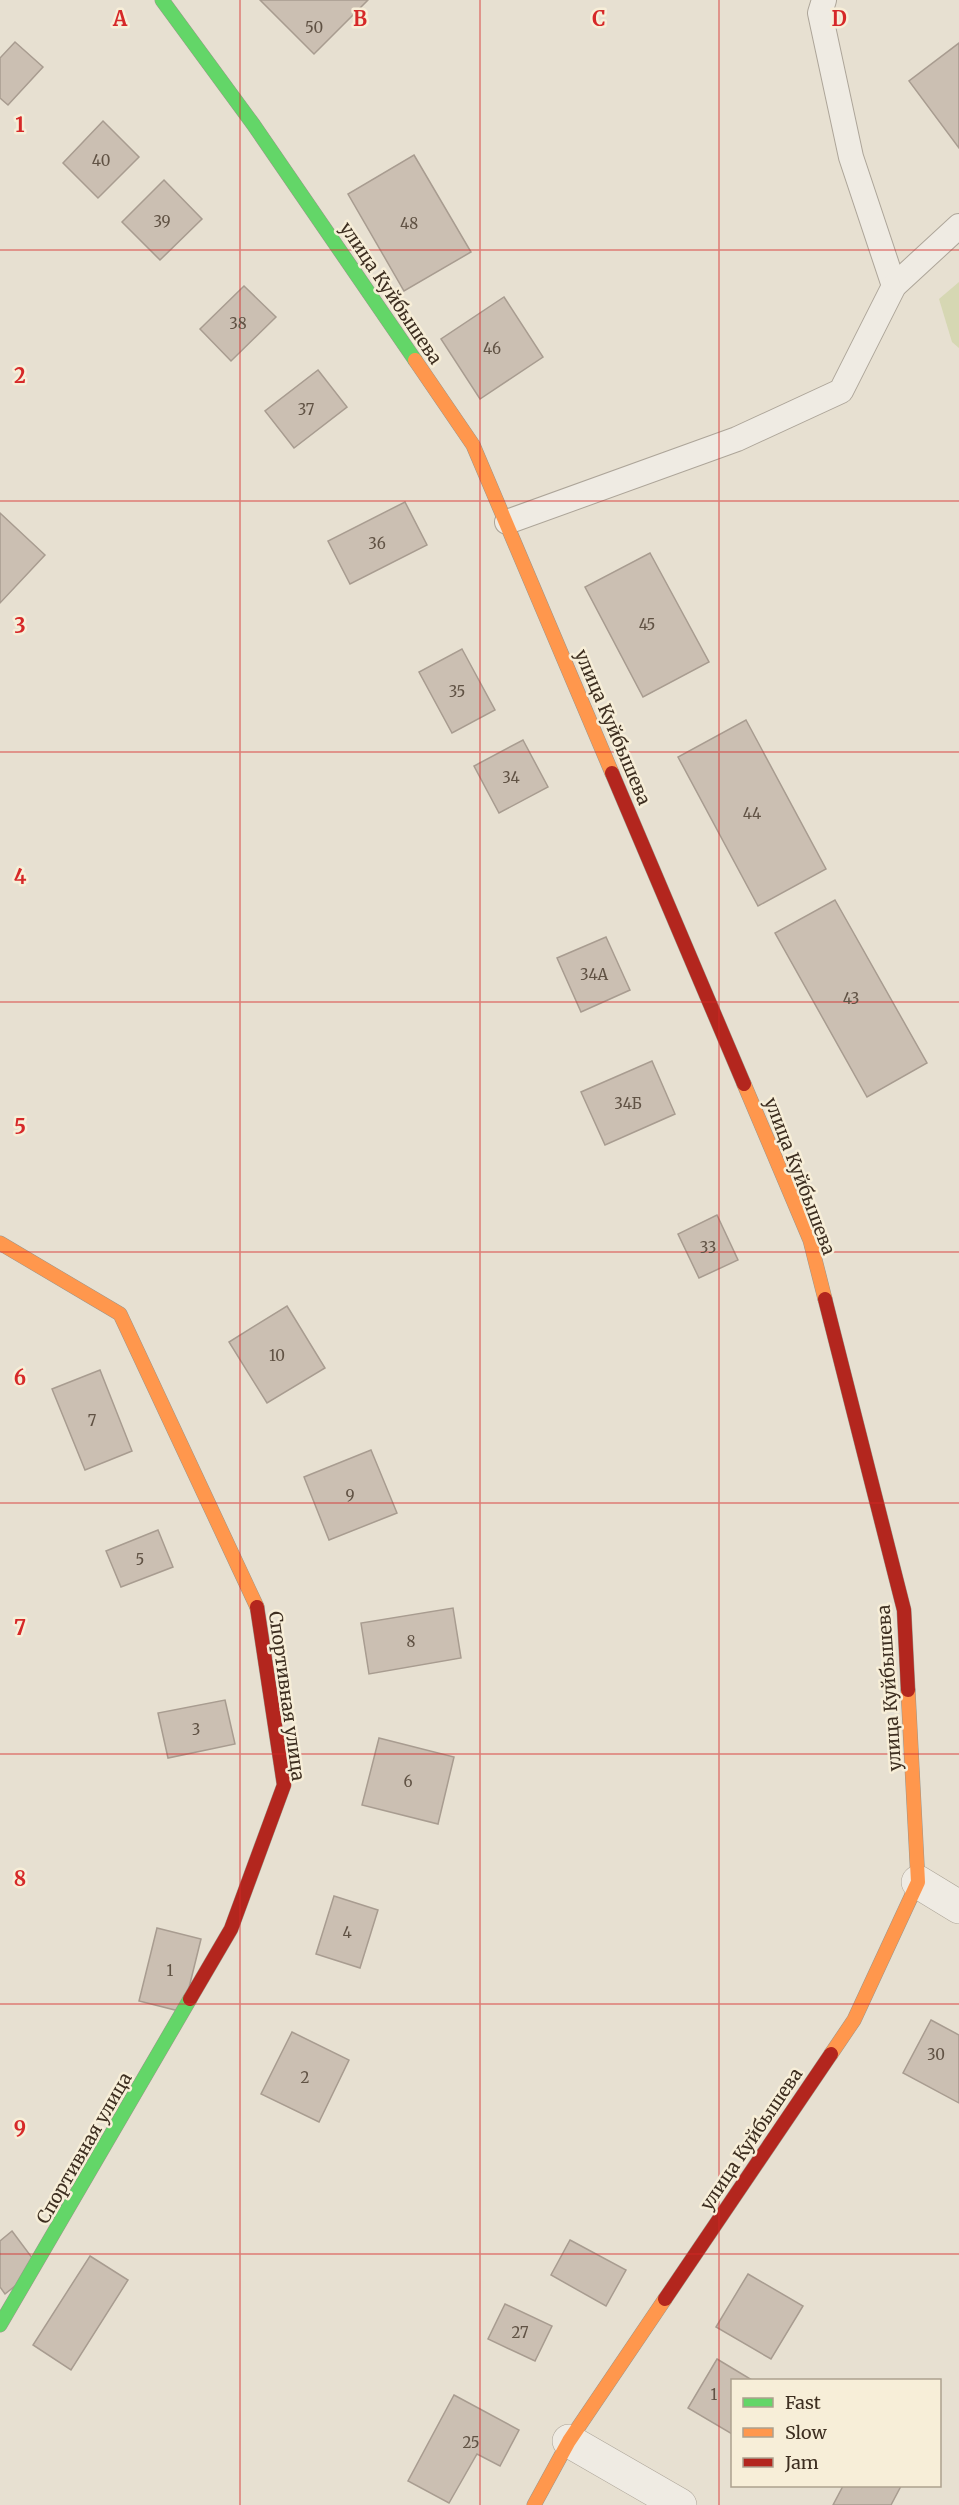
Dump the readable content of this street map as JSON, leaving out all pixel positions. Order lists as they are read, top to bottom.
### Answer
{
  "streets": {
    "street": ["улица Куйбышева", "Спортивная улица"]
  },
  "house_numbers": [
    "50",
    "40",
    "39",
    "48",
    "38",
    "46",
    "37",
    "36",
    "45",
    "35",
    "34",
    "44",
    "34А",
    "43",
    "34Б",
    "33",
    "10",
    "7",
    "9",
    "5",
    "8",
    "3",
    "6",
    "4",
    "1",
    "30",
    "2",
    "27",
    "1",
    "25"
  ],
  "legend": ["Fast", "Slow", "Jam"],
  "grid": {
    "columns": [
      "A",
      "B",
      "C",
      "D"
    ],
    "rows": [
      "1",
      "2",
      "3",
      "4",
      "5",
      "6",
      "7",
      "8",
      "9"
    ]
  }
}
